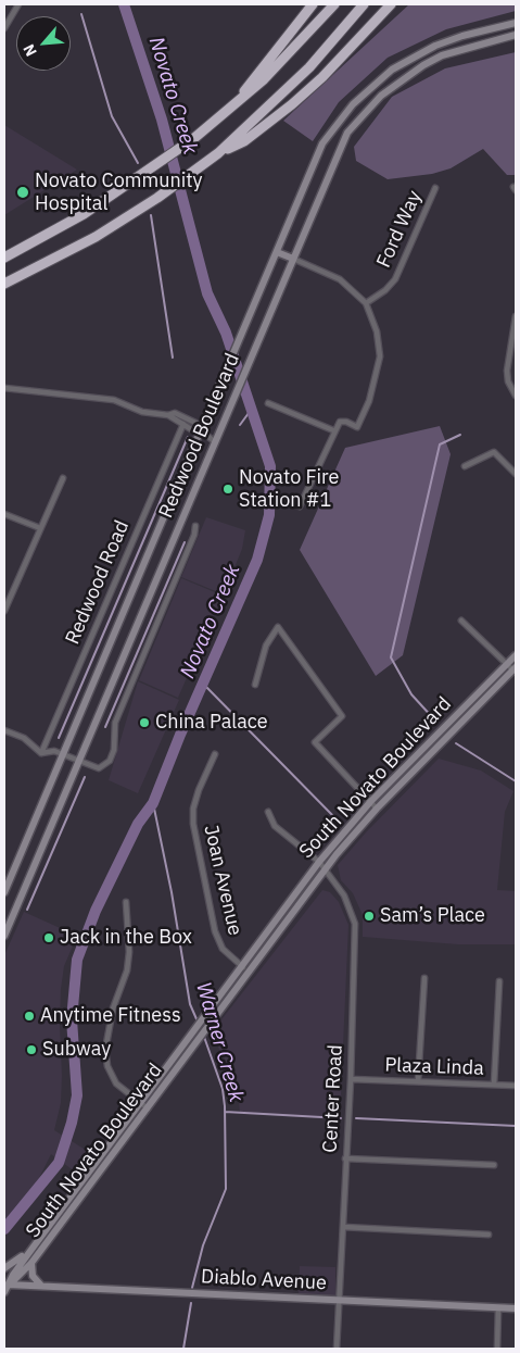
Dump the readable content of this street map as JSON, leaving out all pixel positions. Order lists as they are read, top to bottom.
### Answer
{
  "streets": {
    "main road": ["Redwood Boulevard", "South Novato Boulevard", "Diablo Avenue"],
    "street": [
      "Ford Way",
      "Redwood Road",
      "Joan Avenue",
      "Plaza Linda",
      "Center Road"
    ]
  },
  "crossings": [
    ["South Novato Boulevard", "Joan Avenue"],
    ["South Novato Boulevard", "Center Road"],
    ["South Novato Boulevard", "Diablo Avenue"],
    ["Plaza Linda", "Center Road"],
    ["Center Road", "Diablo Avenue"]
  ],
  "water": ["Novato Creek", "Warner Creek"],
  "places": [
    "Novato Community Hospital",
    "Novato Fire Station #1",
    "China Palace",
    "Sam’s Place",
    "Jack in the Box",
    "Anytime Fitness",
    "Subway"
  ],
  "north": "bottom left"
}
